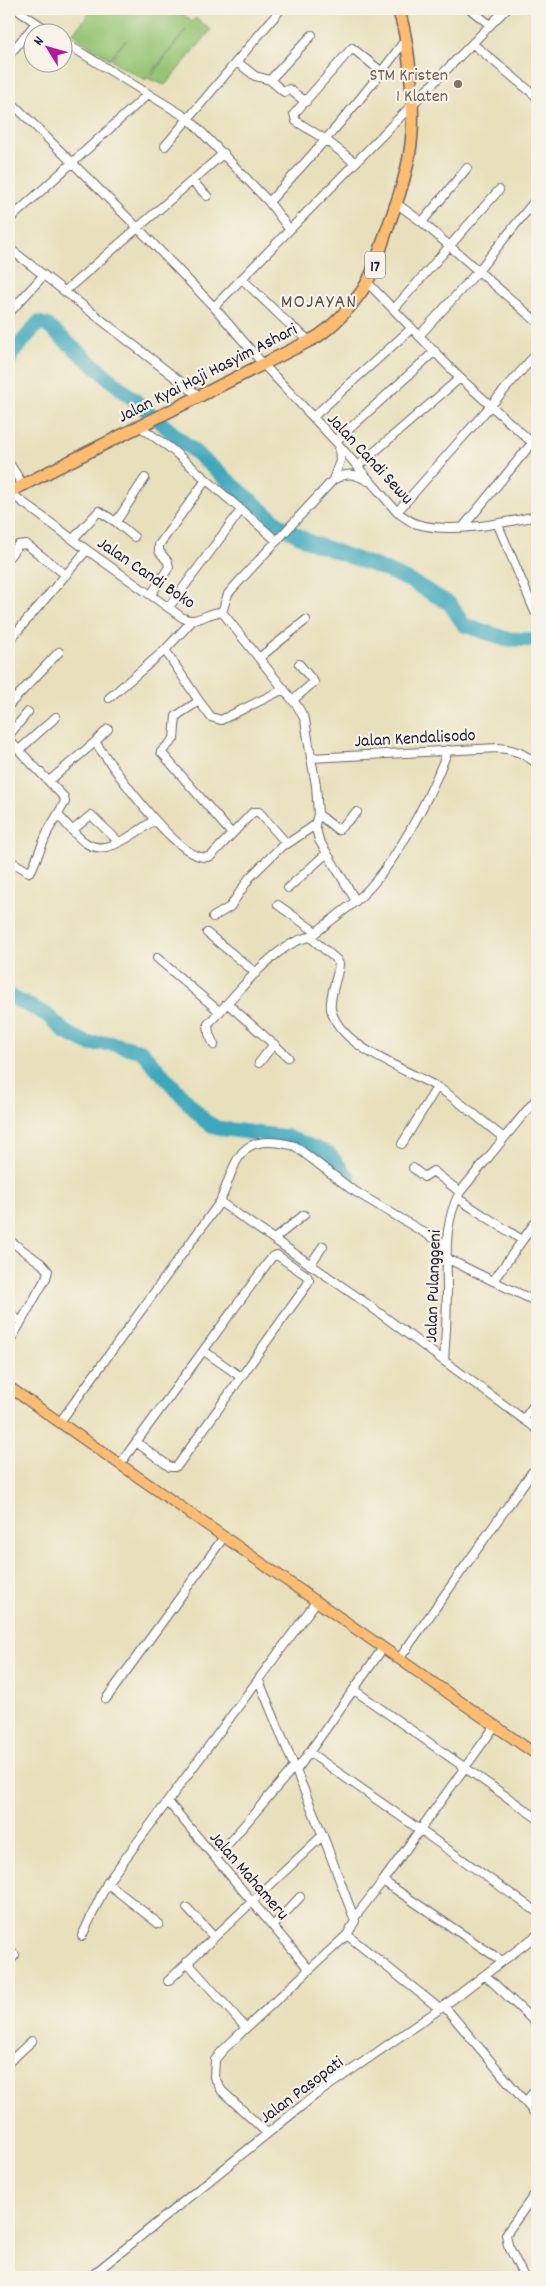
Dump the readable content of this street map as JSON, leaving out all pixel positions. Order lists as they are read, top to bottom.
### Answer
{
  "streets": {
    "highway": ["17", "Jalan Kyai Haji Hasyim Ashari"],
    "street": [
      "Jalan Candi Sewu",
      "Jalan Candi Boko",
      "Jalan Kendalisodo",
      "Jalan Pulanggeni",
      "Jalan Mahameru",
      "Jalan Pasopati"
    ]
  },
  "crossings": [
    ["Jalan Kyai Haji Hasyim Ashari", "Jalan Candi Sewu"],
    ["Jalan Kyai Haji Hasyim Ashari", "Jalan Candi Boko"]
  ],
  "districts": ["MOJAYAN"],
  "places": ["STM Kristen 1 Klaten"],
  "north": "top left"
}
